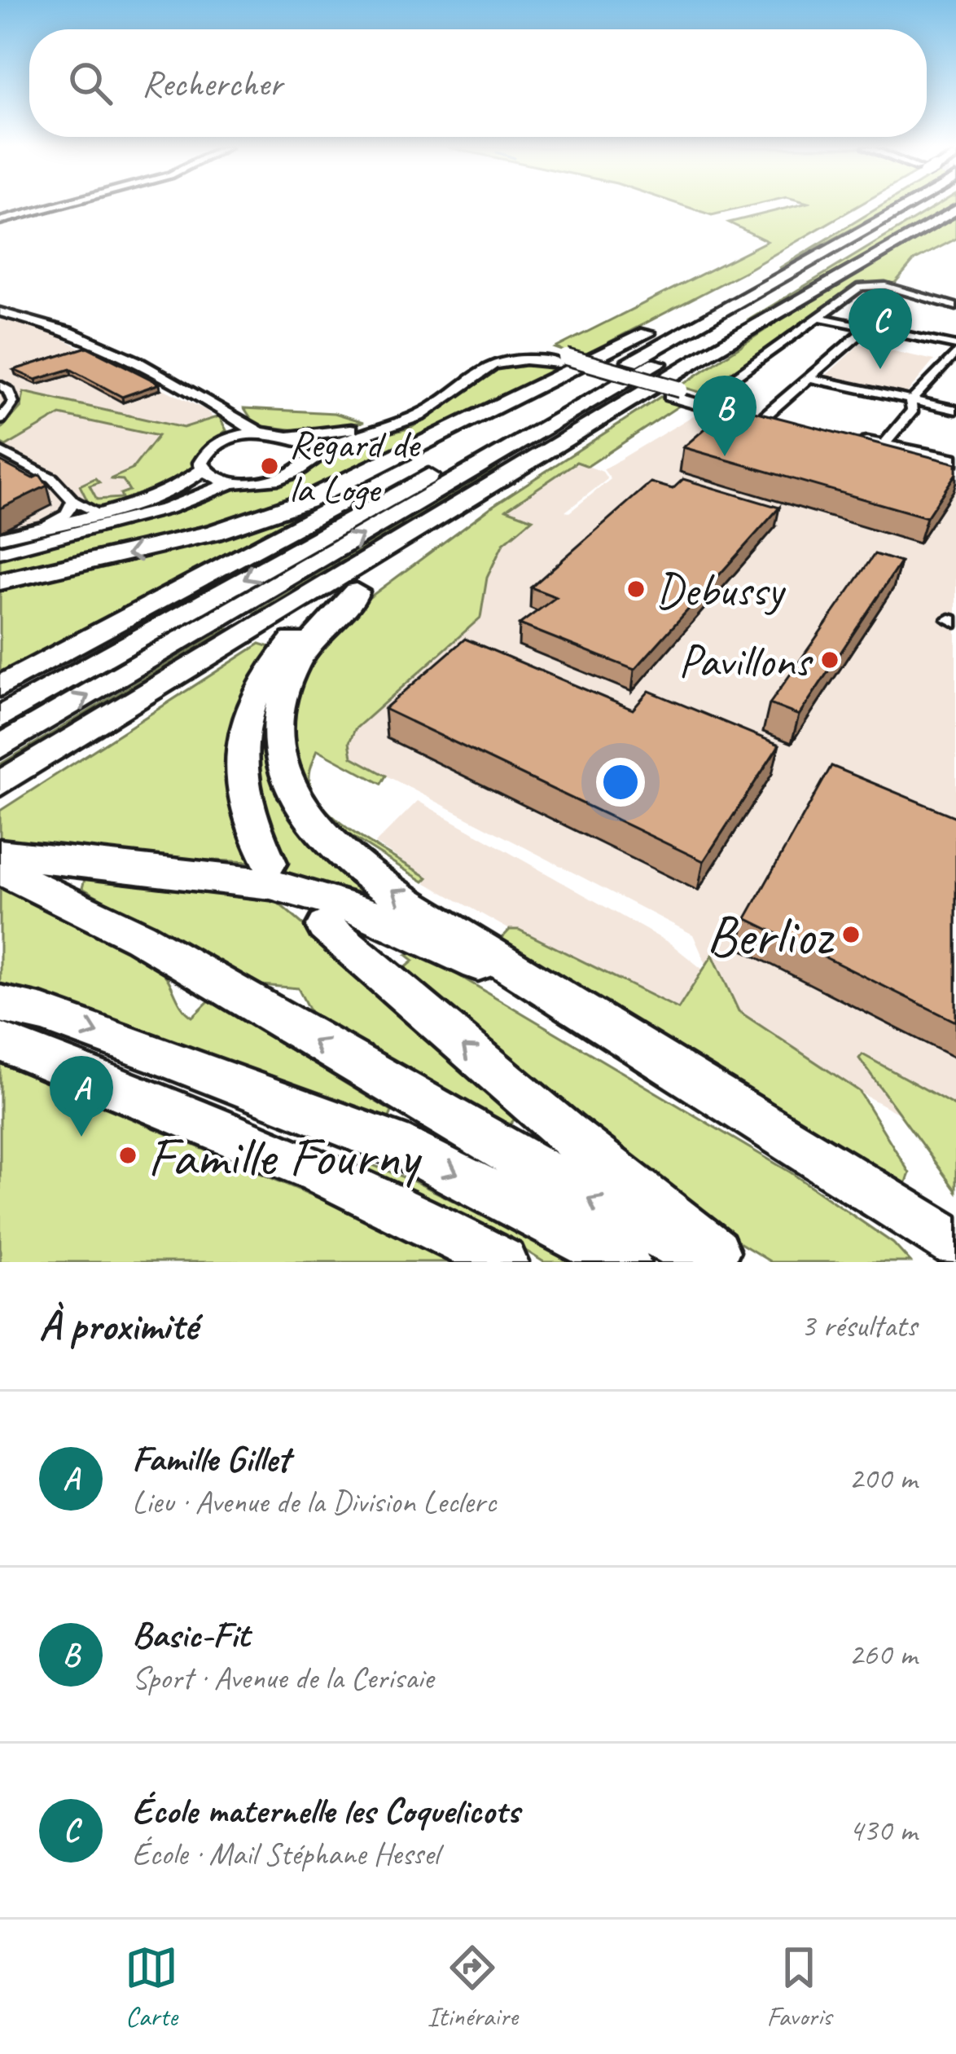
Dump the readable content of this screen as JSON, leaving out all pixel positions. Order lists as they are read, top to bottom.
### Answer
{
  "places": [
    "Regard de la Loge",
    "Debussy",
    "Pavillons",
    "Berlioz",
    "Famille Fourny"
  ],
  "page": {
    "search": "Rechercher",
    "pins": ["C", "B", "A"],
    "heading": ["À proximité", "3 résultats"],
    "list": [
      {
        "mark": "A",
        "name": "Famille Gillet",
        "note": "Lieu · Avenue de la Division Leclerc",
        "value": "200 m"
      },
      {
        "mark": "B",
        "name": "Basic-Fit",
        "note": "Sport · Avenue de la Cerisaie",
        "value": "260 m"
      },
      {
        "mark": "C",
        "name": "École maternelle les Coquelicots",
        "note": "École · Mail Stéphane Hessel",
        "value": "430 m"
      }
    ],
    "nav": ["Carte", "Itinéraire", "Favoris"]
  }
}
